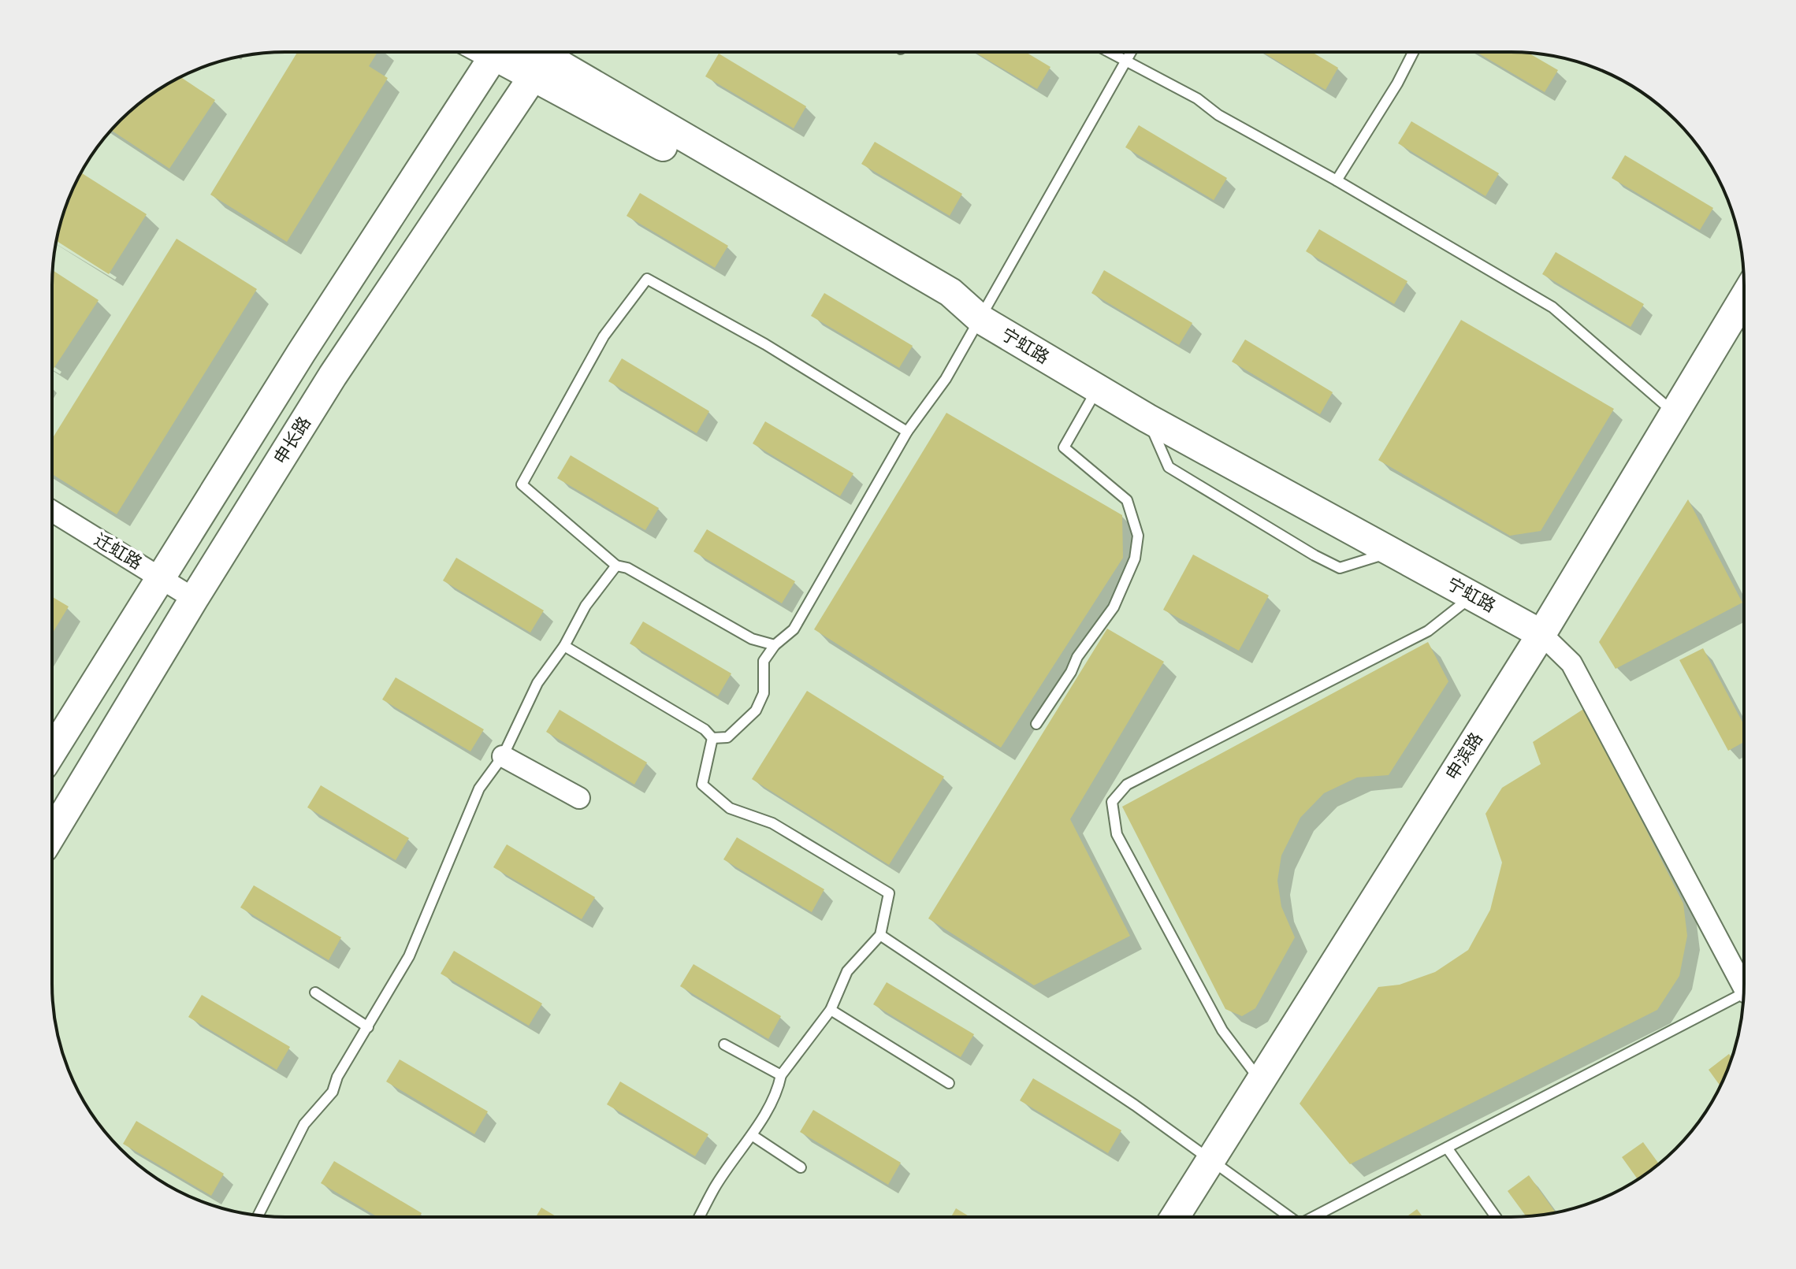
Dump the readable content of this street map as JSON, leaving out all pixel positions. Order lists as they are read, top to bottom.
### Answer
{
  "streets": {
    "main road": ["宁虹路", "申长路", "申滨路"],
    "street": ["迁虹路"]
  },
  "crossings": [
    ["宁虹路", "申长路"],
    ["宁虹路", "申滨路"],
    ["申长路", "迁虹路"]
  ]
}
